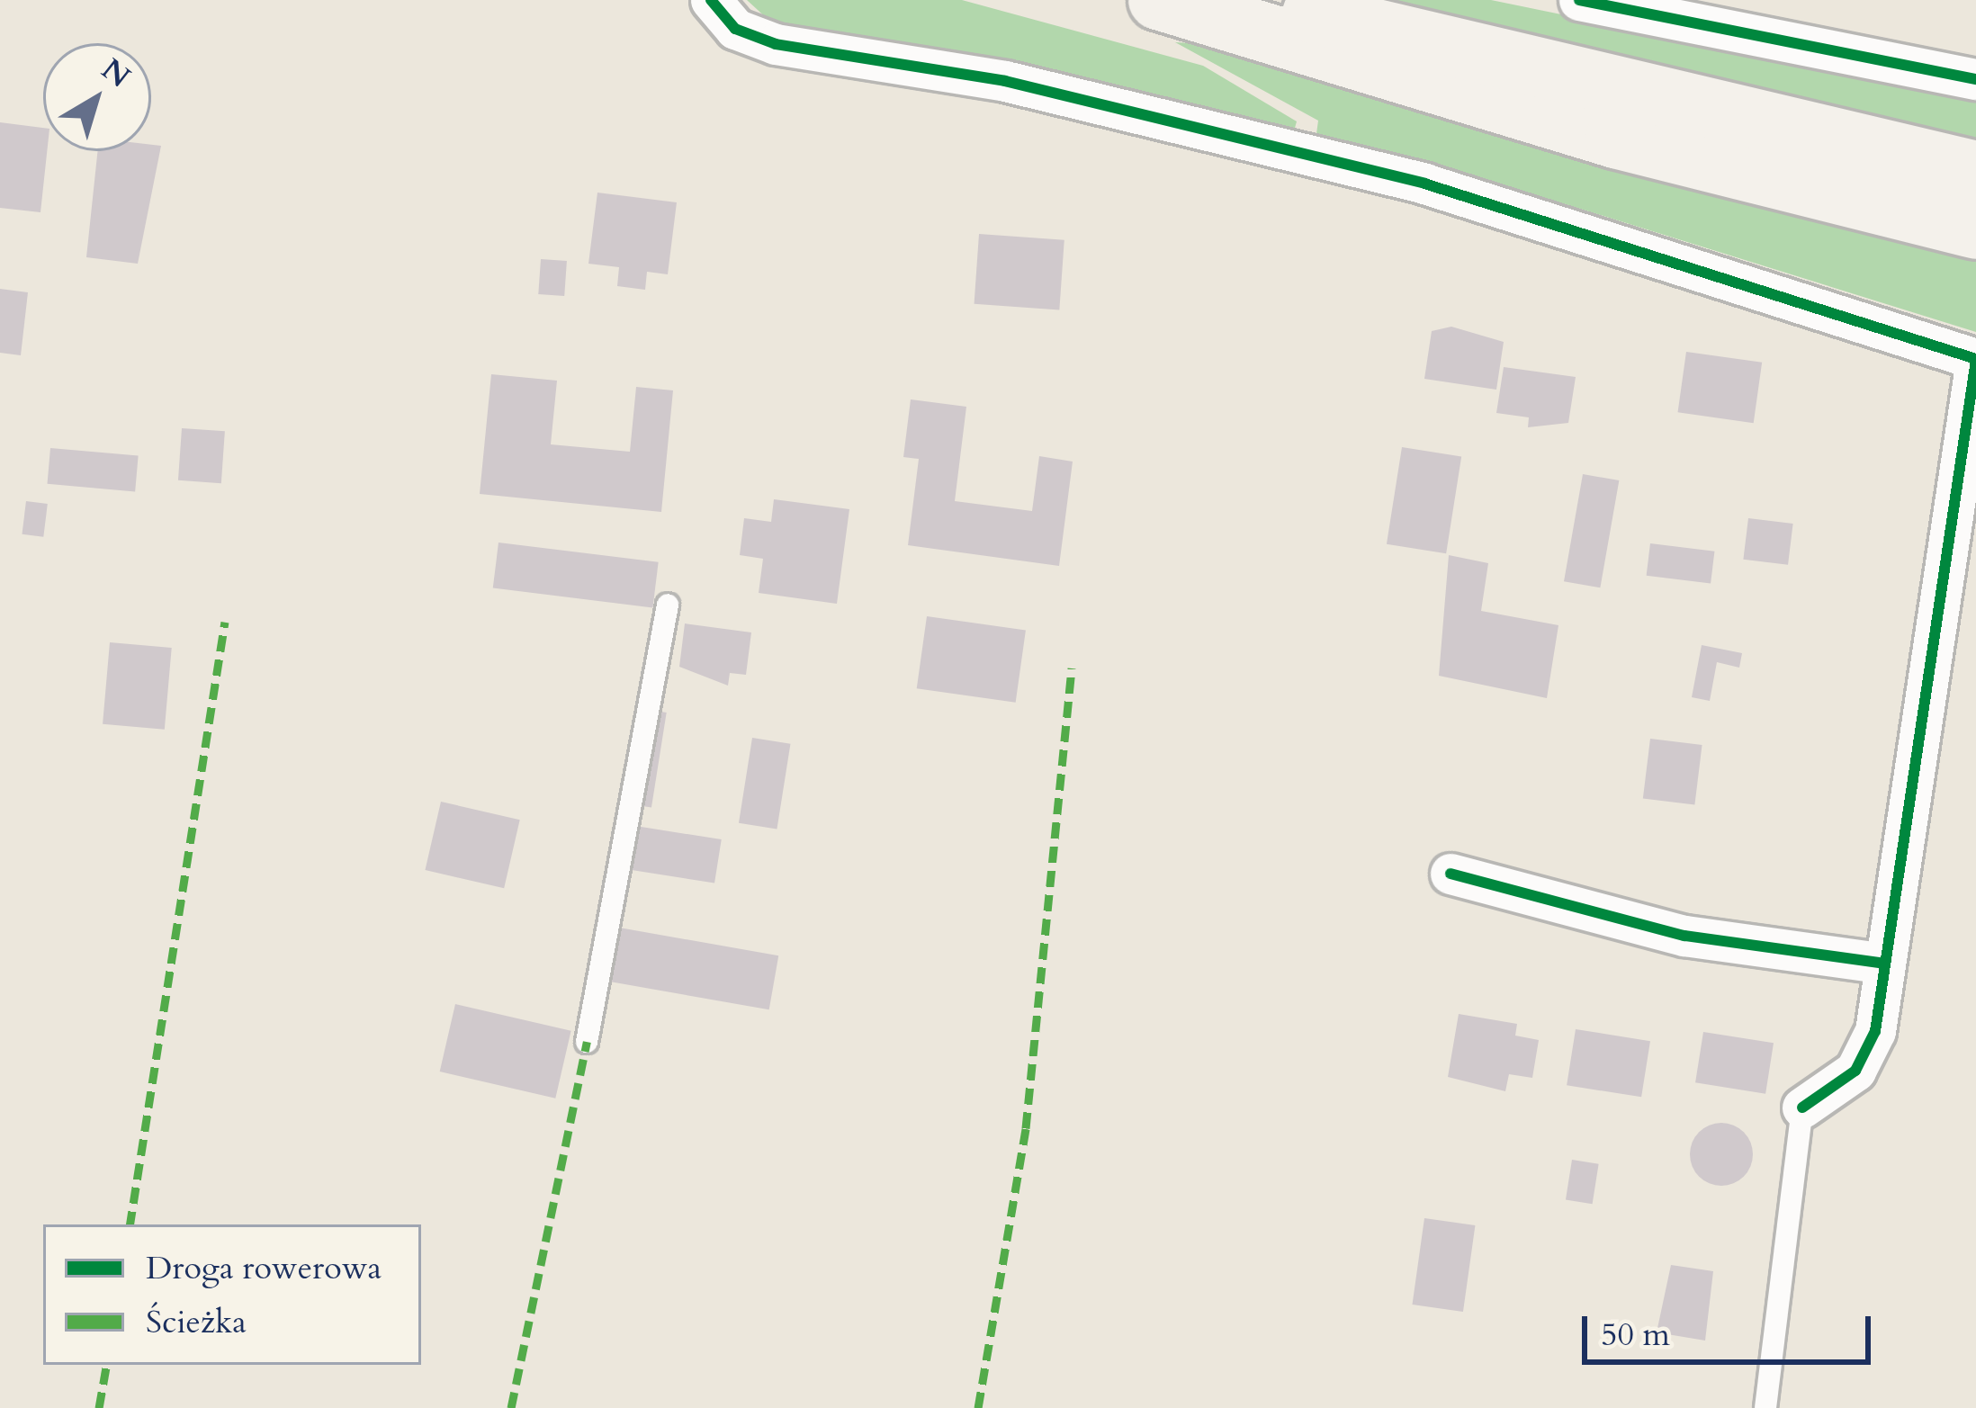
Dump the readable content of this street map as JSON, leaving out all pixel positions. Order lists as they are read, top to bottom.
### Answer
{
  "legend": ["Droga rowerowa", "Ścieżka"],
  "scale_bar": "50 m",
  "north": "top right"
}
